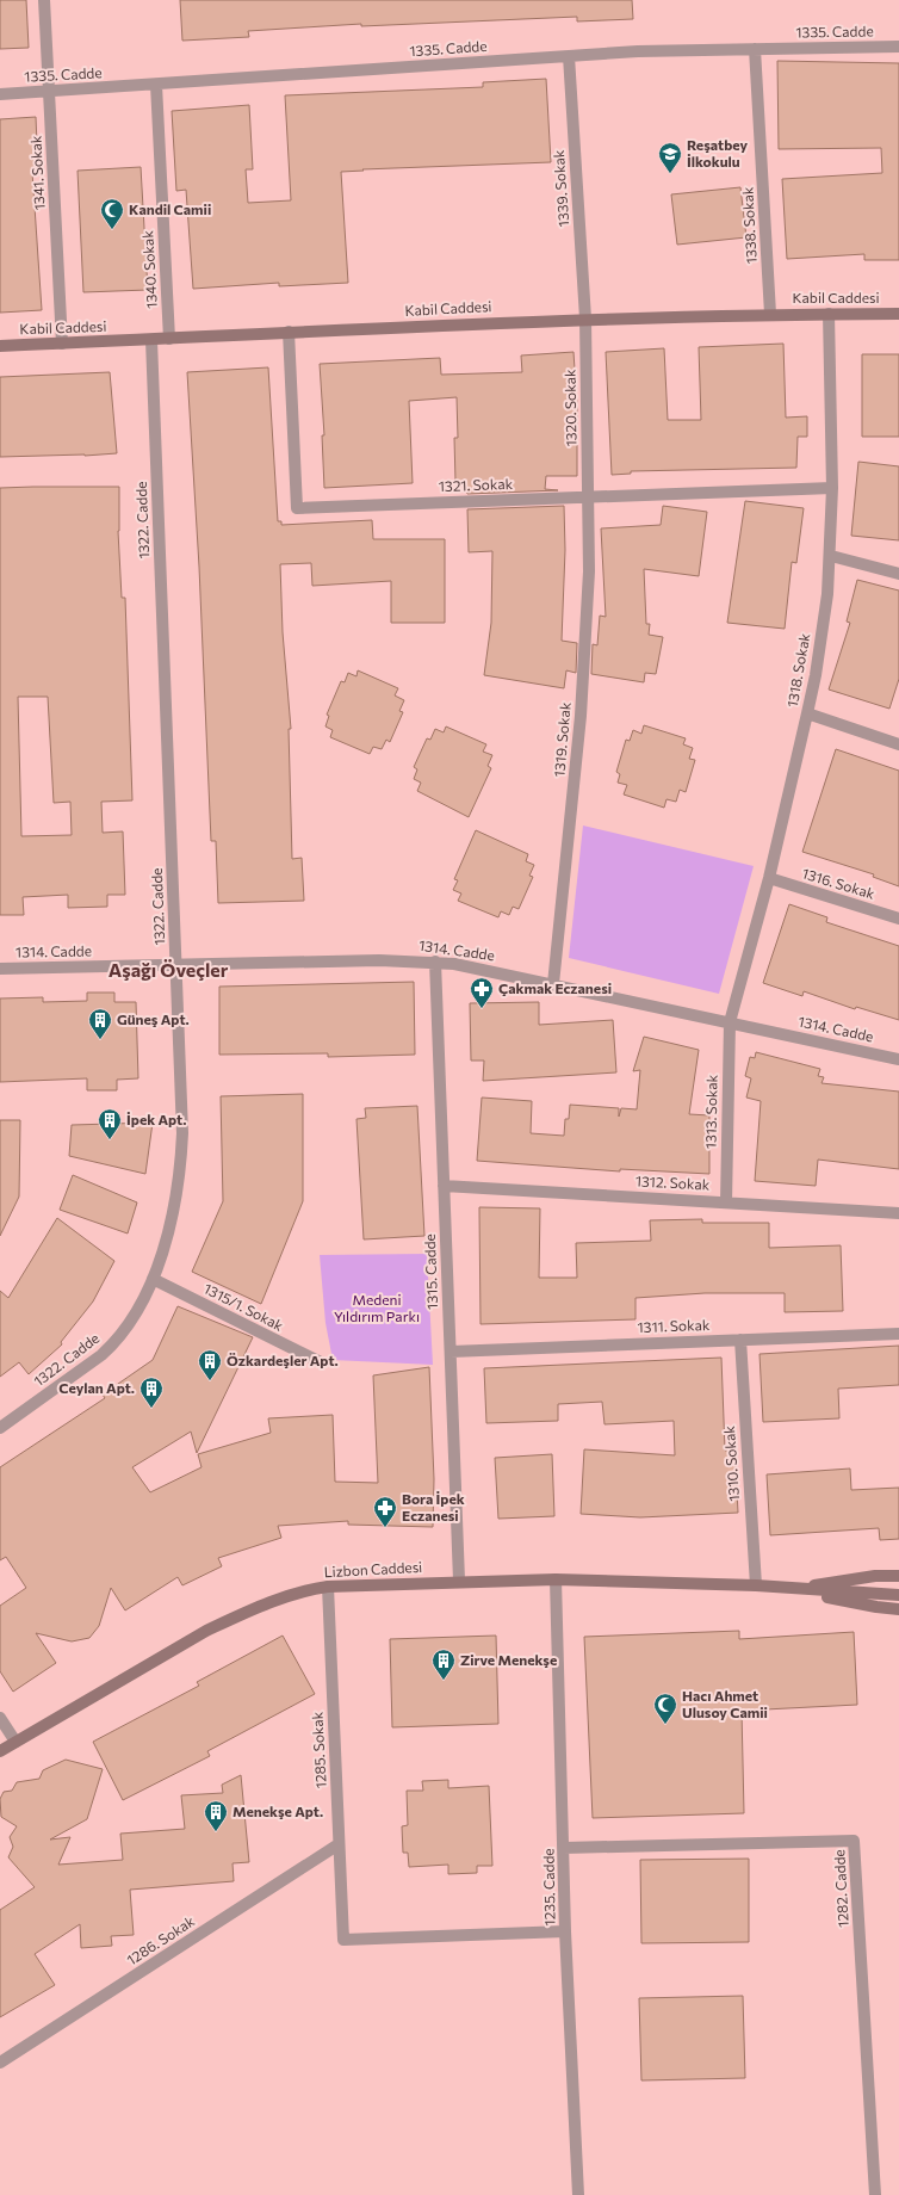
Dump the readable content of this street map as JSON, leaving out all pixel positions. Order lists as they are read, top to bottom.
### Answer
{
  "streets": {
    "main road": ["Kabil Caddesi", "Lizbon Caddesi"],
    "street": [
      "1335. Cadde",
      "1341. Sokak",
      "1339. Sokak",
      "1338. Sokak",
      "1340. Sokak",
      "1320. Sokak",
      "1321. Sokak",
      "1322. Cadde",
      "1318. Sokak",
      "1319. Sokak",
      "1316. Sokak",
      "1314. Cadde",
      "1313. Sokak",
      "1312. Sokak",
      "1315. Cadde",
      "1315/1. Sokak",
      "1311. Sokak",
      "1310. Sokak",
      "1285. Sokak",
      "1235. Cadde",
      "1282. Cadde",
      "1286. Sokak"
    ]
  },
  "crossings": [
    ["1335. Cadde", "1341. Sokak"],
    ["1335. Cadde", "1339. Sokak"],
    ["1335. Cadde", "1338. Sokak"],
    ["1335. Cadde", "1340. Sokak"],
    ["1341. Sokak", "Kabil Caddesi"],
    ["1339. Sokak", "Kabil Caddesi"],
    ["1339. Sokak", "1320. Sokak"],
    ["1338. Sokak", "Kabil Caddesi"],
    ["1340. Sokak", "Kabil Caddesi"],
    ["Kabil Caddesi", "1320. Sokak"],
    ["Kabil Caddesi", "1321. Sokak"],
    ["Kabil Caddesi", "1322. Cadde"],
    ["Kabil Caddesi", "1318. Sokak"],
    ["1320. Sokak", "1321. Sokak"],
    ["1320. Sokak", "1319. Sokak"],
    ["1321. Sokak", "1318. Sokak"],
    ["1321. Sokak", "1319. Sokak"],
    ["1322. Cadde", "1314. Cadde"],
    ["1322. Cadde", "1315/1. Sokak"],
    ["1318. Sokak", "1316. Sokak"],
    ["1318. Sokak", "1314. Cadde"],
    ["1318. Sokak", "1313. Sokak"],
    ["1319. Sokak", "1314. Cadde"],
    ["1314. Cadde", "1313. Sokak"],
    ["1314. Cadde", "1315. Cadde"],
    ["1313. Sokak", "1312. Sokak"],
    ["1312. Sokak", "1315. Cadde"],
    ["1315. Cadde", "1311. Sokak"],
    ["1315. Cadde", "Lizbon Caddesi"],
    ["1311. Sokak", "1310. Sokak"],
    ["1310. Sokak", "Lizbon Caddesi"],
    ["Lizbon Caddesi", "1285. Sokak"],
    ["Lizbon Caddesi", "1235. Cadde"],
    ["1285. Sokak", "1235. Cadde"],
    ["1285. Sokak", "1286. Sokak"],
    ["1235. Cadde", "1282. Cadde"]
  ],
  "districts": ["Aşağı Öveçler"],
  "parks": ["Medeni Yıldırım Parkı"],
  "places": {
    "school or university": ["Reşatbey İlkokulu"],
    "mosque": ["Kandil Camii", "Hacı Ahmet Ulusoy Camii"],
    "pharmacy": ["Çakmak Eczanesi", "Bora İpek Eczanesi"],
    "building": [
      "Güneş Apt.",
      "İpek Apt.",
      "Özkardeşler Apt.",
      "Ceylan Apt.",
      "Zirve Menekşe",
      "Menekşe Apt."
    ]
  }
}
